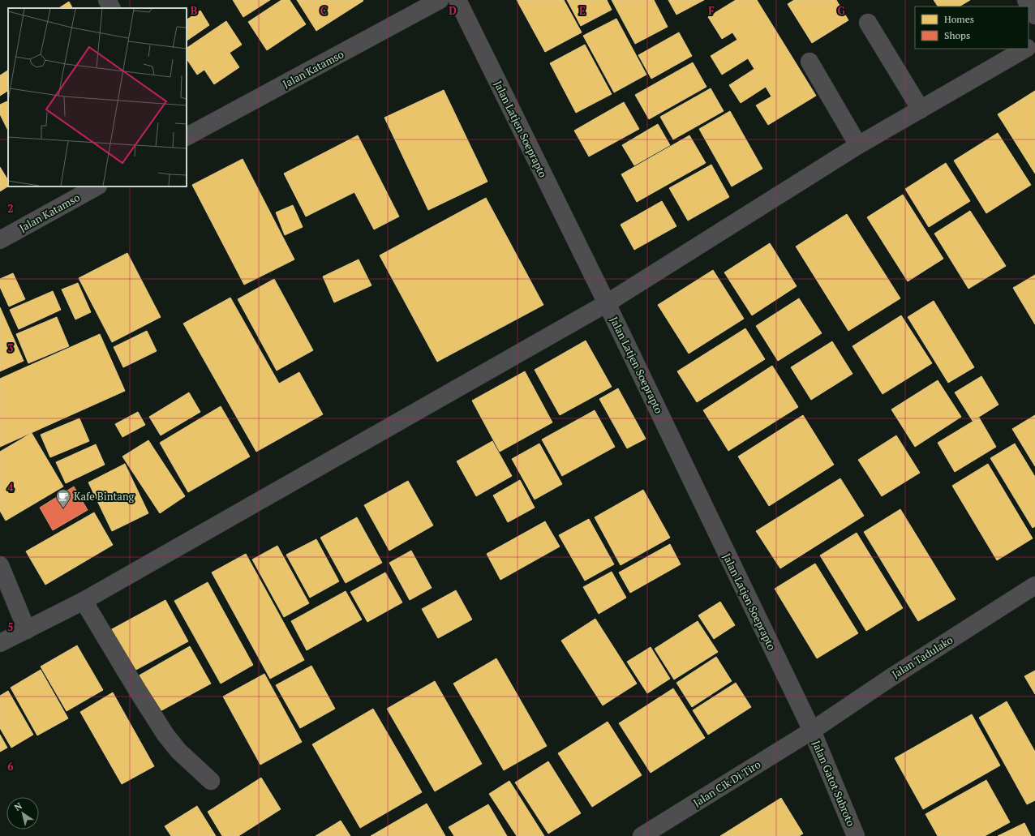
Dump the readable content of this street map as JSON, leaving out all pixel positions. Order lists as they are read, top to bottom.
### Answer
{
  "streets": {
    "street": [
      "Jalan Katamso",
      "Jalan Latjen Soeprapto",
      "Jalan Tadulako",
      "Jalan Cik Di Tiro",
      "Jalan Gatot Subroto"
    ]
  },
  "crossings": [
    ["Jalan Latjen Soeprapto", "Jalan Tadulako"],
    ["Jalan Latjen Soeprapto", "Jalan Cik Di Tiro"],
    ["Jalan Latjen Soeprapto", "Jalan Gatot Subroto"],
    ["Jalan Tadulako", "Jalan Cik Di Tiro"],
    ["Jalan Tadulako", "Jalan Gatot Subroto"],
    ["Jalan Cik Di Tiro", "Jalan Gatot Subroto"]
  ],
  "places": {
    "cafe": ["Kafe Bintang"]
  },
  "legend": ["Homes", "Shops"],
  "north": "top left",
  "grid": {
    "columns": [
      "B",
      "C",
      "D",
      "E",
      "F",
      "G"
    ],
    "rows": [
      "2",
      "3",
      "4",
      "5",
      "6"
    ]
  }
}
